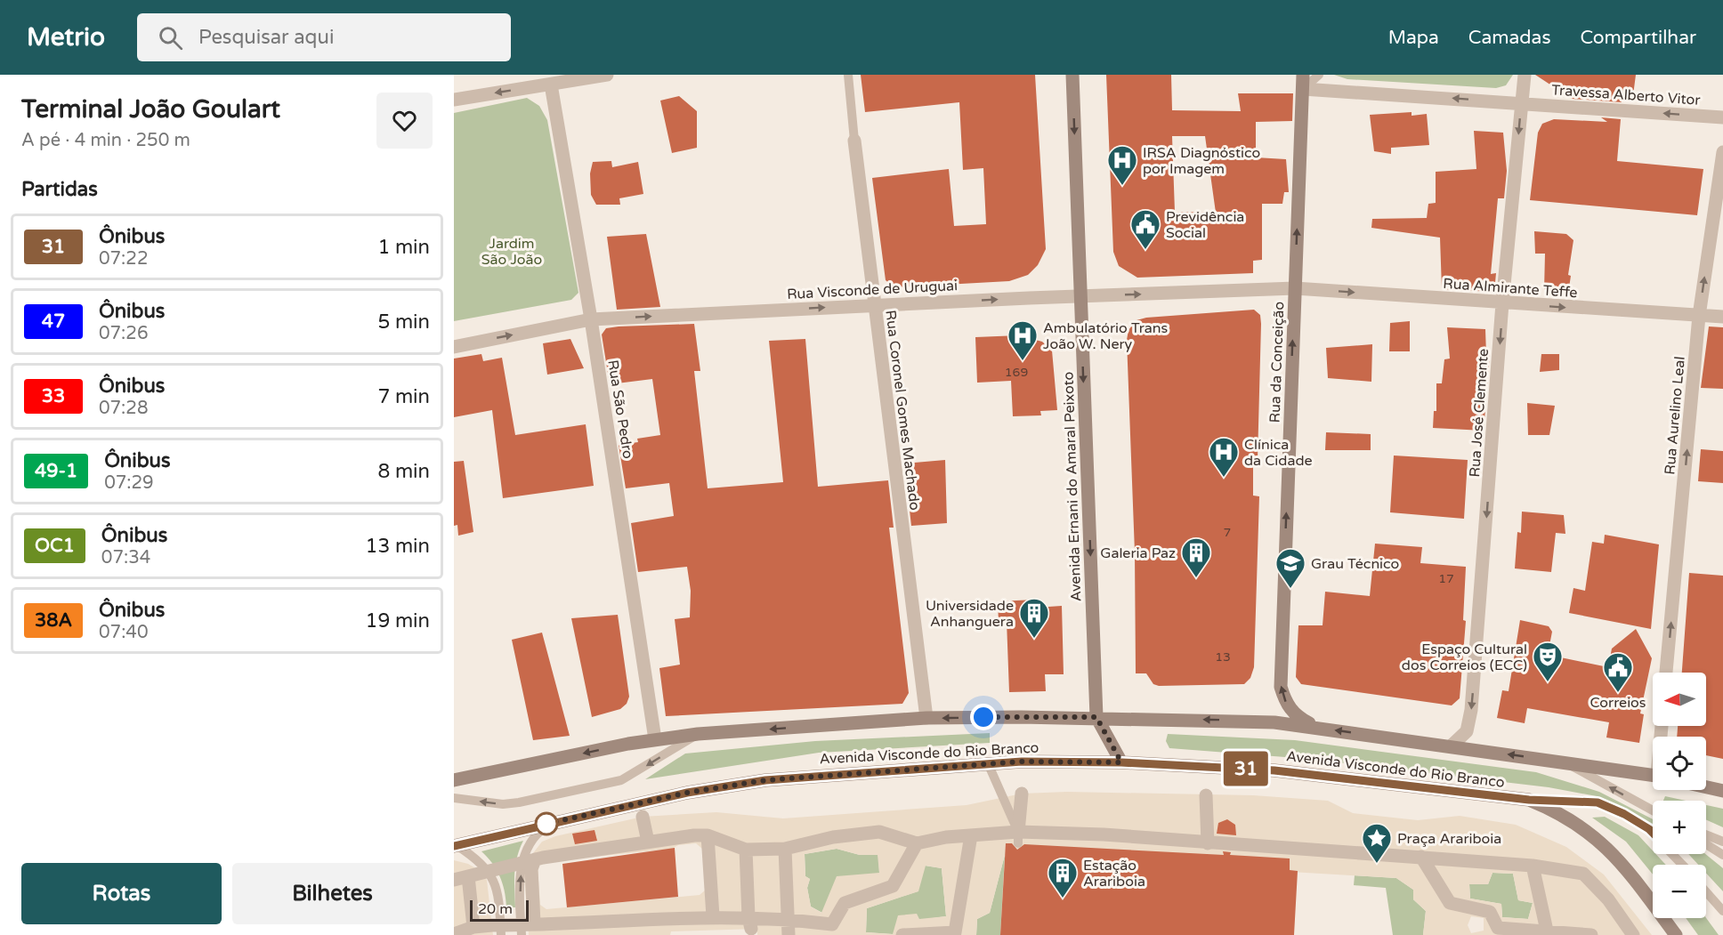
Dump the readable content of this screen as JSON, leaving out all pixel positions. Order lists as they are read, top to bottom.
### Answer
{
  "streets": {
    "main road": ["Rua da Conceição", "Avenida Ernani do Amaral Peixoto", "Avenida Visconde do Rio Branco"],
    "street": [
      "Travessa Alberto Vitor",
      "Rua Almirante Teffe",
      "Rua Visconde de Uruguai",
      "Rua São Pedro",
      "Rua Coronel Gomes Machado",
      "Rua José Clemente",
      "Rua Aurelino Leal"
    ]
  },
  "crossings": [
    ["Travessa Alberto Vitor", "Rua da Conceição"],
    ["Travessa Alberto Vitor", "Rua José Clemente"],
    ["Rua Almirante Teffe", "Rua Visconde de Uruguai"],
    ["Rua Almirante Teffe", "Rua da Conceição"],
    ["Rua Almirante Teffe", "Rua José Clemente"],
    ["Rua Almirante Teffe", "Rua Aurelino Leal"],
    ["Rua Visconde de Uruguai", "Rua da Conceição"],
    ["Rua Visconde de Uruguai", "Rua São Pedro"],
    ["Rua Visconde de Uruguai", "Rua Coronel Gomes Machado"],
    ["Rua Visconde de Uruguai", "Avenida Ernani do Amaral Peixoto"],
    ["Rua da Conceição", "Avenida Visconde do Rio Branco"],
    ["Rua São Pedro", "Avenida Visconde do Rio Branco"],
    ["Rua Coronel Gomes Machado", "Avenida Visconde do Rio Branco"],
    ["Rua José Clemente", "Avenida Visconde do Rio Branco"],
    ["Avenida Ernani do Amaral Peixoto", "Avenida Visconde do Rio Branco"]
  ],
  "one_way": [
    "Travessa Alberto Vitor",
    "Rua Almirante Teffe",
    "Rua Visconde de Uruguai",
    "Rua da Conceição",
    "Rua José Clemente",
    "Rua Aurelino Leal",
    "Avenida Ernani do Amaral Peixoto"
  ],
  "parks": ["Jardim São João"],
  "places": {
    "hospital": ["IRSA Diagnóstico por Imagem", "Ambulatório Trans João W. Nery", "Clínica da Cidade"],
    "public building": ["Previdência Social", "Correios"],
    "building": ["Galeria Paz", "Universidade Anhanguera", "Estação Arariboia"],
    "school or university": ["Grau Técnico"],
    "theatre": ["Espaço Cultural dos Correios (ECC)"],
    "place": ["Praça Arariboia"]
  },
  "lines": ["bus line 31"],
  "house_numbers": [
    "169",
    "7",
    "17",
    "13"
  ],
  "scale_bar": "20 m",
  "north": "left",
  "page": {
    "header": "Metrio",
    "search": "Pesquisar aqui",
    "nav": ["Mapa", "Camadas", "Compartilhar"],
    "heading": [
      ["Terminal João Goulart", "A pé · 4 min · 250 m"],
      "Partidas"
    ],
    "on_map": "31",
    "list": [
      {
        "mark": "31",
        "name": "Ônibus",
        "note": "07:22",
        "value": "1 min"
      },
      {
        "mark": "47",
        "name": "Ônibus",
        "note": "07:26",
        "value": "5 min"
      },
      {
        "mark": "33",
        "name": "Ônibus",
        "note": "07:28",
        "value": "7 min"
      },
      {
        "mark": "49-1",
        "name": "Ônibus",
        "note": "07:29",
        "value": "8 min"
      },
      {
        "mark": "OC1",
        "name": "Ônibus",
        "note": "07:34",
        "value": "13 min"
      },
      {
        "mark": "38A",
        "name": "Ônibus",
        "note": "07:40",
        "value": "19 min"
      }
    ],
    "map_buttons": ["+", "−"],
    "buttons": ["Rotas", "Bilhetes"],
    "scale": "20 m"
  }
}
